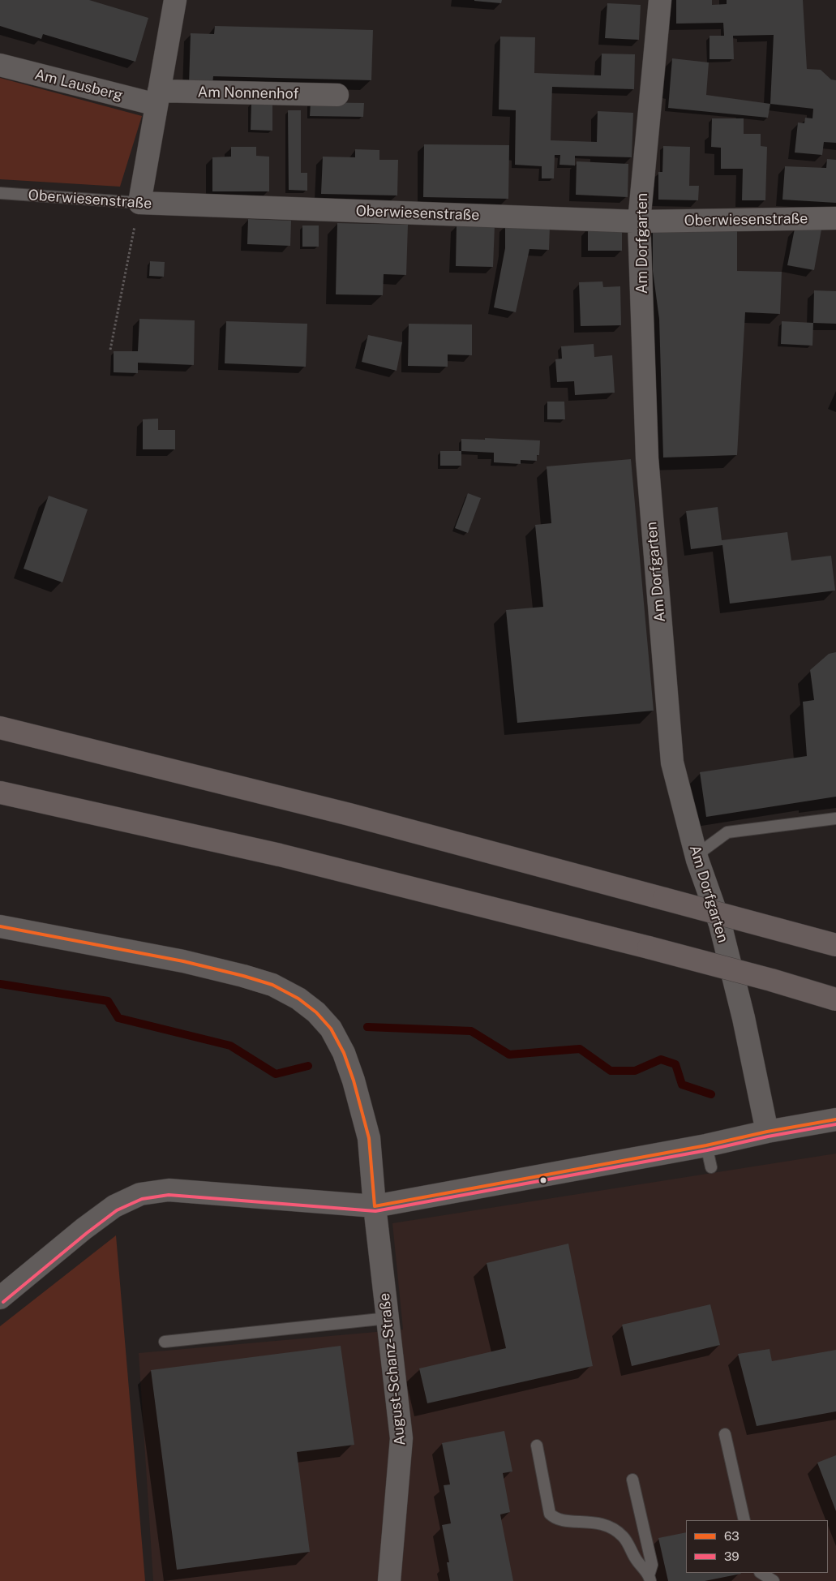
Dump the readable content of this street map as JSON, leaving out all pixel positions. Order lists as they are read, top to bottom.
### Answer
{
  "streets": {
    "street": [
      "Am Lausberg",
      "Am Nonnenhof",
      "Oberwiesenstraße",
      "Am Dorfgarten",
      "August-Schanz-Straße"
    ]
  },
  "crossings": [
    ["Am Lausberg", "Am Nonnenhof"],
    ["Oberwiesenstraße", "Am Dorfgarten"]
  ],
  "lines": ["transit line 63", "transit line 39"],
  "legend": ["63", "39"]
}
